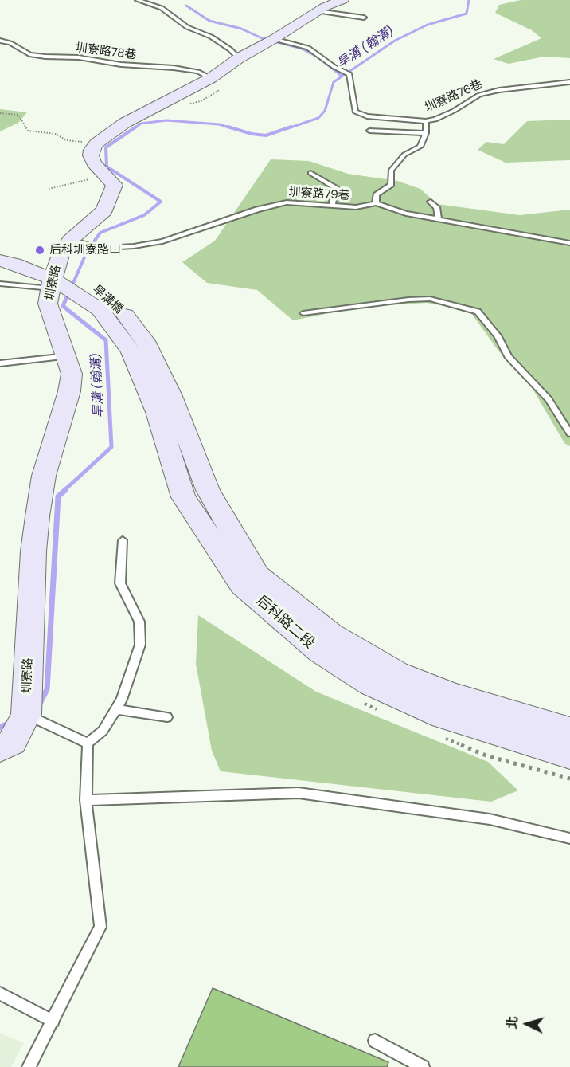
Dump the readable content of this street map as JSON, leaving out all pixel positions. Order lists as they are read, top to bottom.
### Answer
{
  "streets": {
    "street": ["圳寮路", "旱溝橋", "后科路二段"],
    "lane": ["圳寮路78巷", "圳寮路76巷", "圳寮路79巷"]
  },
  "crossings": [
    ["圳寮路79巷", "圳寮路"],
    ["圳寮路", "旱溝橋"],
    ["旱溝橋", "后科路二段"]
  ],
  "water": ["旱溝 (翰溝)"],
  "places": ["后科圳寮路口"],
  "north": "left"
}
